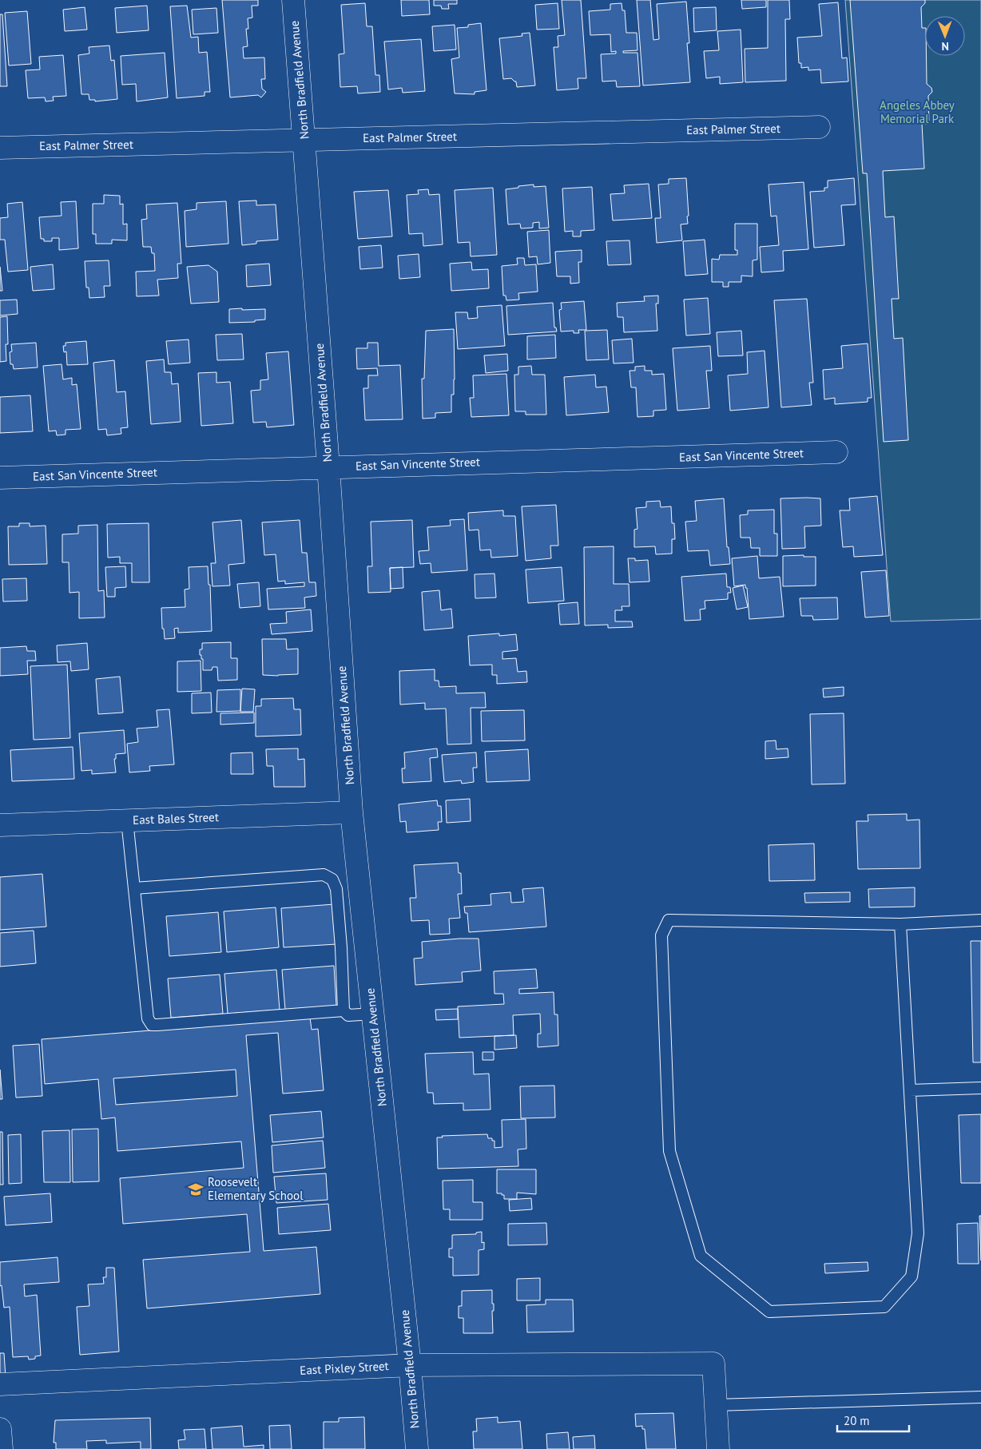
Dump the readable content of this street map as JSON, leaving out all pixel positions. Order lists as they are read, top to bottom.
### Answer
{
  "streets": {
    "street": [
      "North Bradfield Avenue",
      "East Palmer Street",
      "East San Vincente Street",
      "East Bales Street",
      "East Pixley Street"
    ]
  },
  "crossings": [
    ["North Bradfield Avenue", "East Palmer Street"],
    ["North Bradfield Avenue", "East San Vincente Street"],
    ["North Bradfield Avenue", "East Bales Street"],
    ["North Bradfield Avenue", "East Pixley Street"]
  ],
  "parks": ["Angeles Abbey Memorial Park"],
  "places": {
    "school or university": ["Roosevelt Elementary School"]
  },
  "scale_bar": "20 m",
  "north": "bottom"
}
